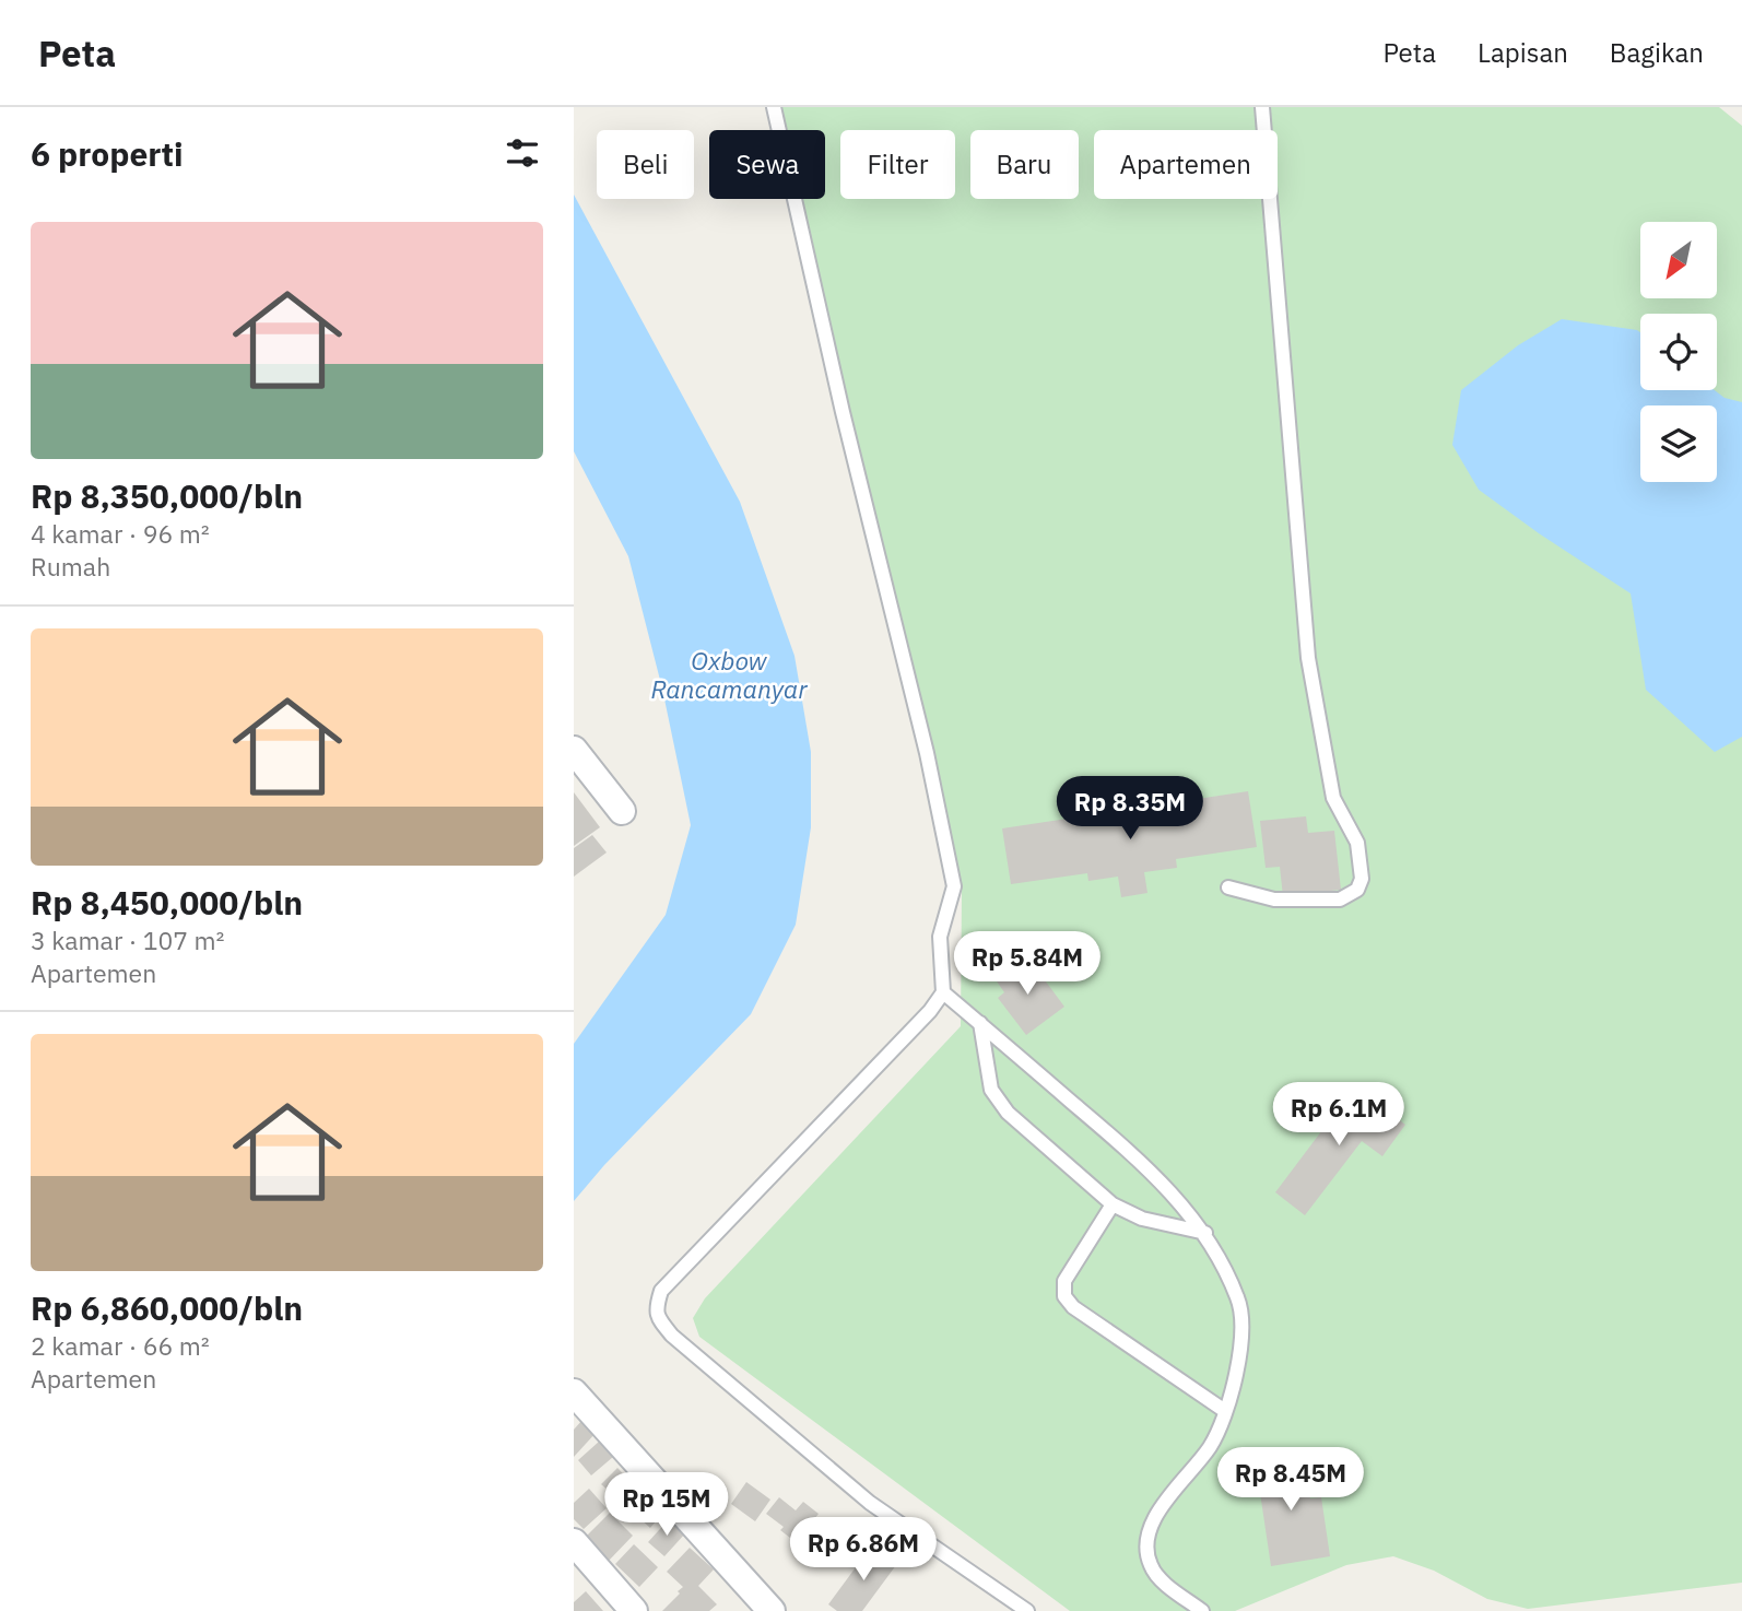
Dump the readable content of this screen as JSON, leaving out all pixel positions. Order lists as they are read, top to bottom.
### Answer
{
  "water": ["Oxbow Rancamanyar"],
  "north": "bottom left",
  "page": {
    "header": "Peta",
    "nav": ["Peta", "Lapisan", "Bagikan"],
    "heading": "6 properti",
    "chip": [
      "Beli",
      "Sewa",
      "Filter",
      "Baru",
      "Apartemen"
    ],
    "list": [
      {
        "name": "Rp 8,350,000/bln",
        "note": "4 kamar · 96 m² · Rumah"
      },
      {
        "name": "Rp 8,450,000/bln",
        "note": "3 kamar · 107 m² · Apartemen"
      },
      {
        "name": "Rp 6,860,000/bln",
        "note": "2 kamar · 66 m² · Apartemen"
      }
    ],
    "price": [
      "Rp 8.35M",
      "Rp 5.84M",
      "Rp 6.1M",
      "Rp 8.45M",
      "Rp 15M",
      "Rp 6.86M"
    ]
  }
}
